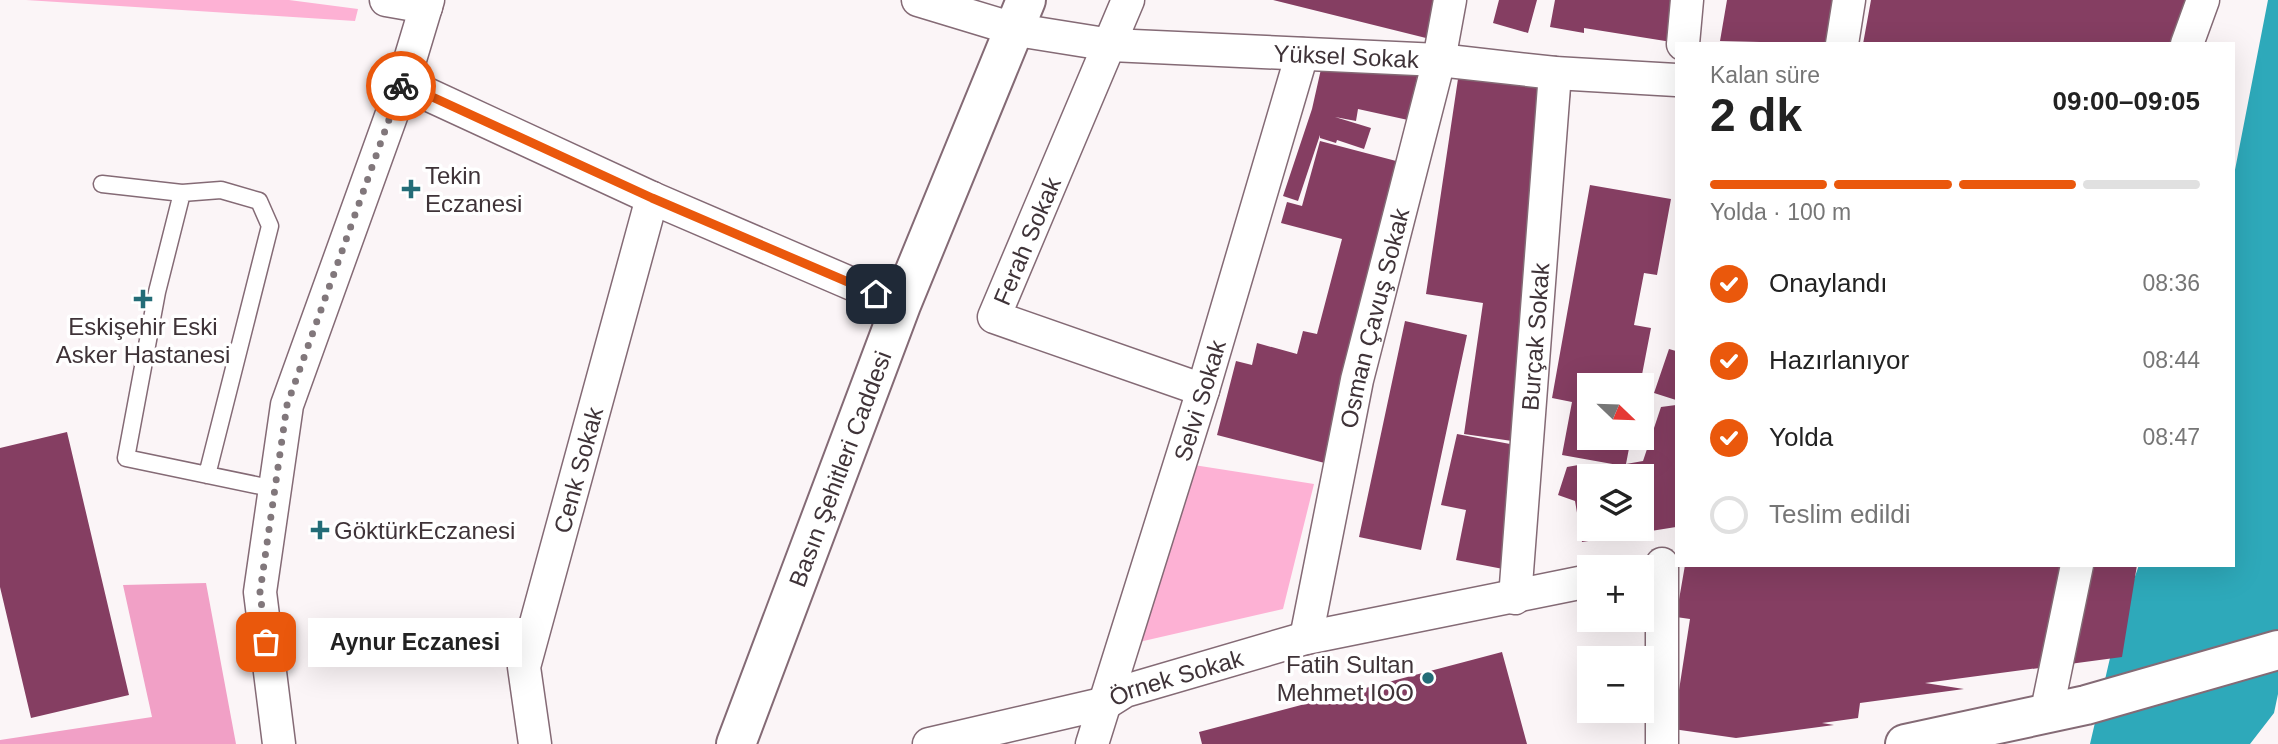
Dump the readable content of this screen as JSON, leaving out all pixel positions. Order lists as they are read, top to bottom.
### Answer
{
  "streets": {
    "main road": ["Basın Şehitleri Caddesi"],
    "street": [
      "Yüksel Sokak",
      "Ferah Sokak",
      "Osman Çavuş Sokak",
      "Burçak Sokak",
      "Selvi Sokak",
      "Cenk Sokak",
      "Örnek Sokak"
    ]
  },
  "crossings": [
    ["Yüksel Sokak", "Ferah Sokak"],
    ["Yüksel Sokak", "Osman Çavuş Sokak"],
    ["Yüksel Sokak", "Burçak Sokak"],
    ["Yüksel Sokak", "Selvi Sokak"],
    ["Yüksel Sokak", "Basın Şehitleri Caddesi"],
    ["Ferah Sokak", "Selvi Sokak"],
    ["Osman Çavuş Sokak", "Örnek Sokak"],
    ["Burçak Sokak", "Örnek Sokak"],
    ["Selvi Sokak", "Örnek Sokak"]
  ],
  "places": {
    "health": ["Tekin Eczanesi", "Eskişehir Eski Asker Hastanesi", "GöktürkEczanesi"],
    "other": ["Aynur Eczanesi", "Fatih Sultan Mehmet IOO"]
  },
  "north": "bottom right",
  "page": {
    "heading": ["2 dk", "Kalan süre", "09:00–09:05"],
    "bar": "Yolda · 100 m",
    "list": [
      ["Onaylandı", "08:36"],
      ["Hazırlanıyor", "08:44"],
      ["Yolda", "08:47"],
      "Teslim edildi"
    ],
    "map_buttons": ["+", "−"],
    "bubble": "Aynur Eczanesi"
  }
}
